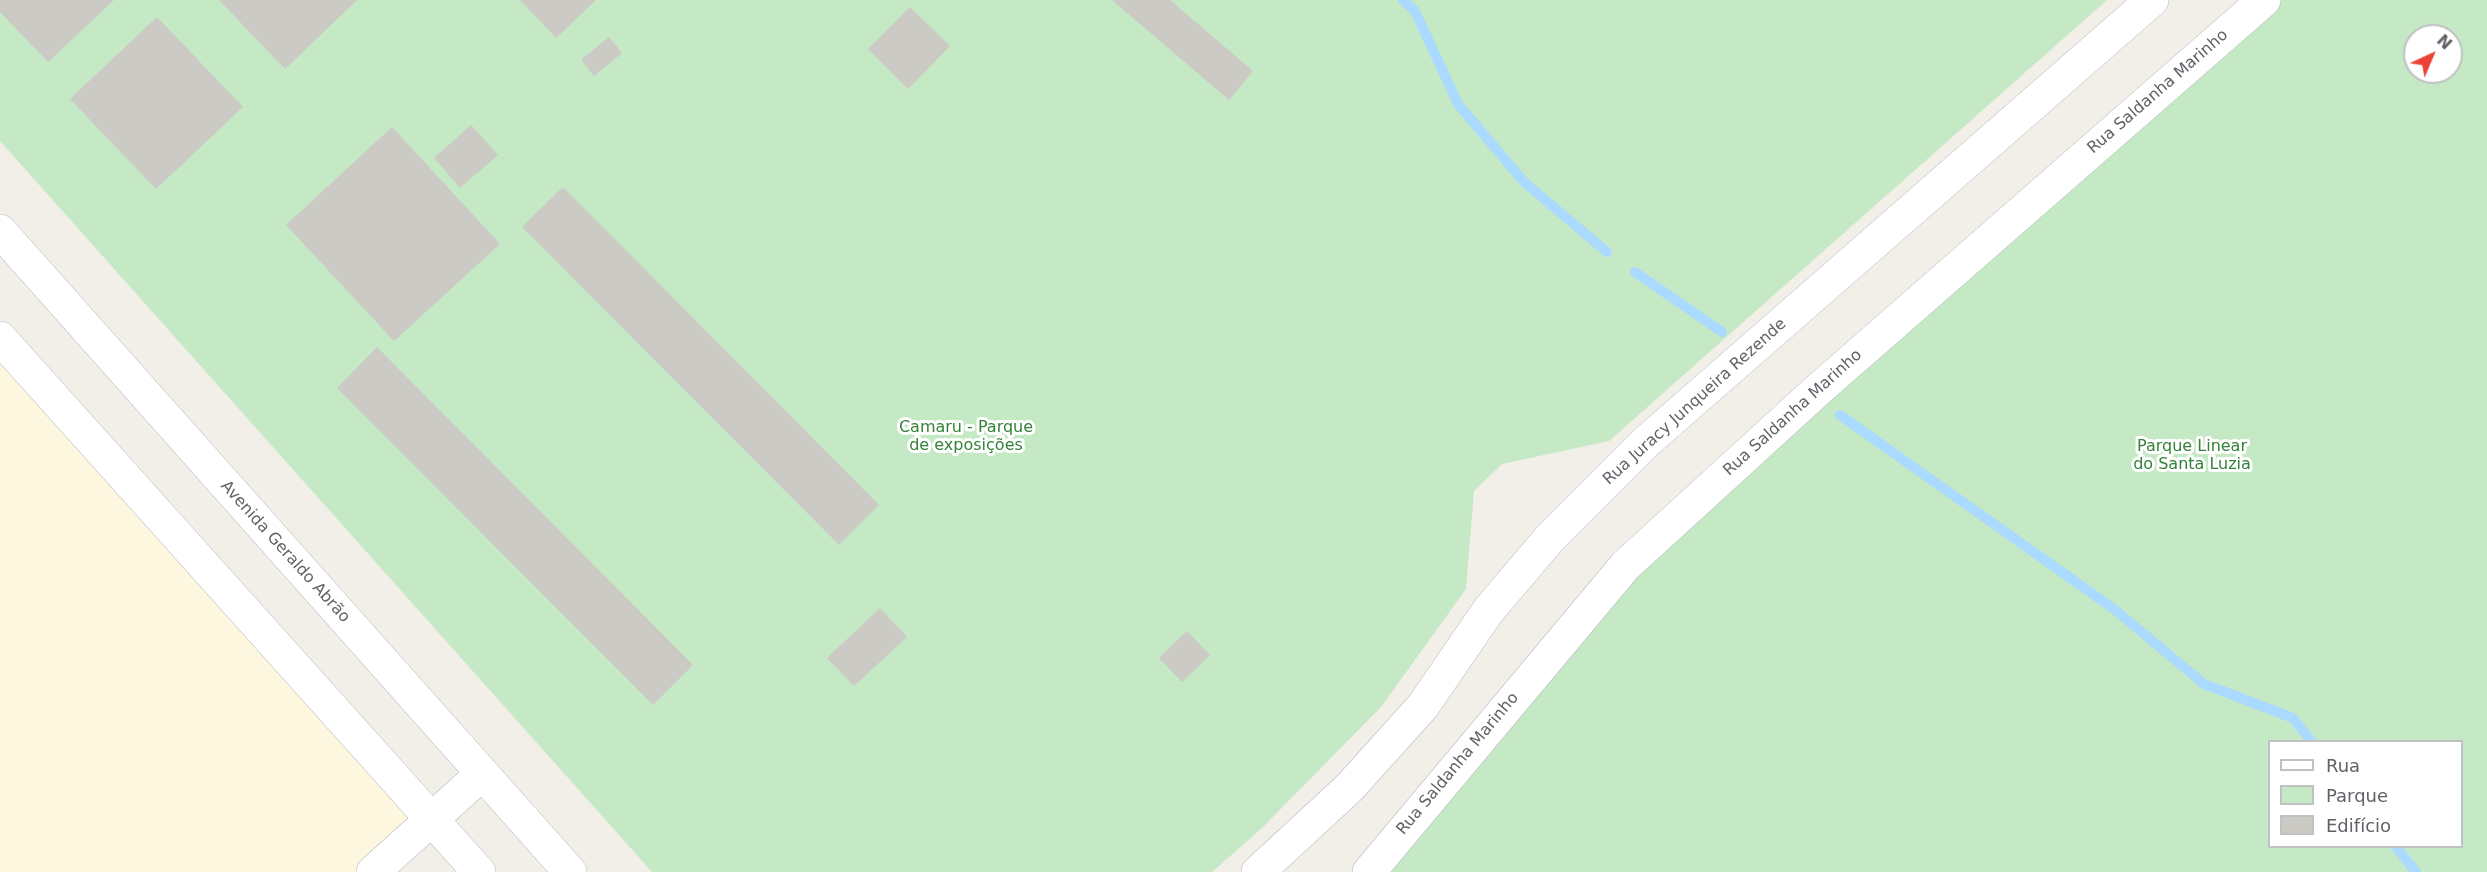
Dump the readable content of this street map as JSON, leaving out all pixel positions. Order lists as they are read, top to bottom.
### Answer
{
  "streets": {
    "main road": ["Rua Saldanha Marinho", "Rua Juracy Junqueira Rezende", "Avenida Geraldo Abrão"]
  },
  "parks": ["Camaru - Parque de exposições", "Parque Linear do Santa Luzia"],
  "legend": ["Rua", "Parque", "Edifício"],
  "north": "top right"
}
